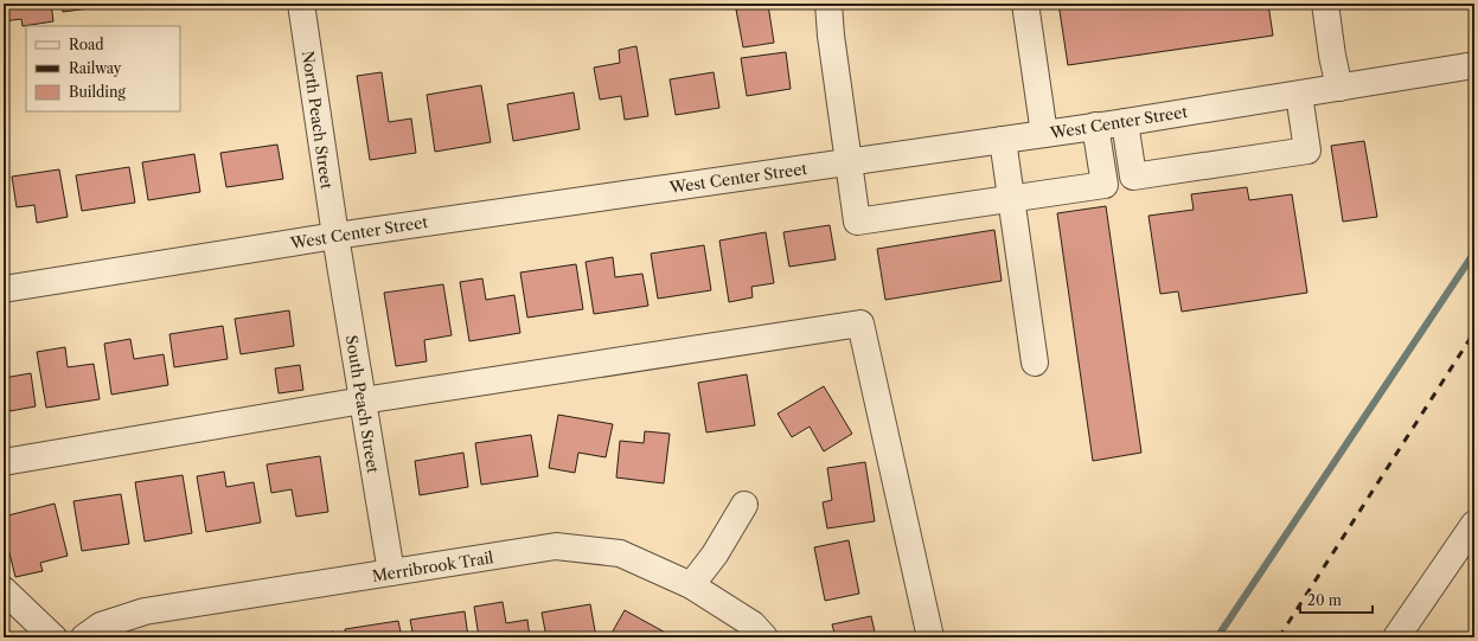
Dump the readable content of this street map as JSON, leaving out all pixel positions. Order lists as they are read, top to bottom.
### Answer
{
  "streets": {
    "street": [
      "North Peach Street",
      "West Center Street",
      "South Peach Street",
      "Merribrook Trail"
    ]
  },
  "crossings": [
    ["North Peach Street", "West Center Street"],
    ["North Peach Street", "South Peach Street"],
    ["West Center Street", "South Peach Street"],
    ["South Peach Street", "Merribrook Trail"]
  ],
  "legend": ["Road", "Railway", "Building"],
  "scale_bar": "20 m"
}
